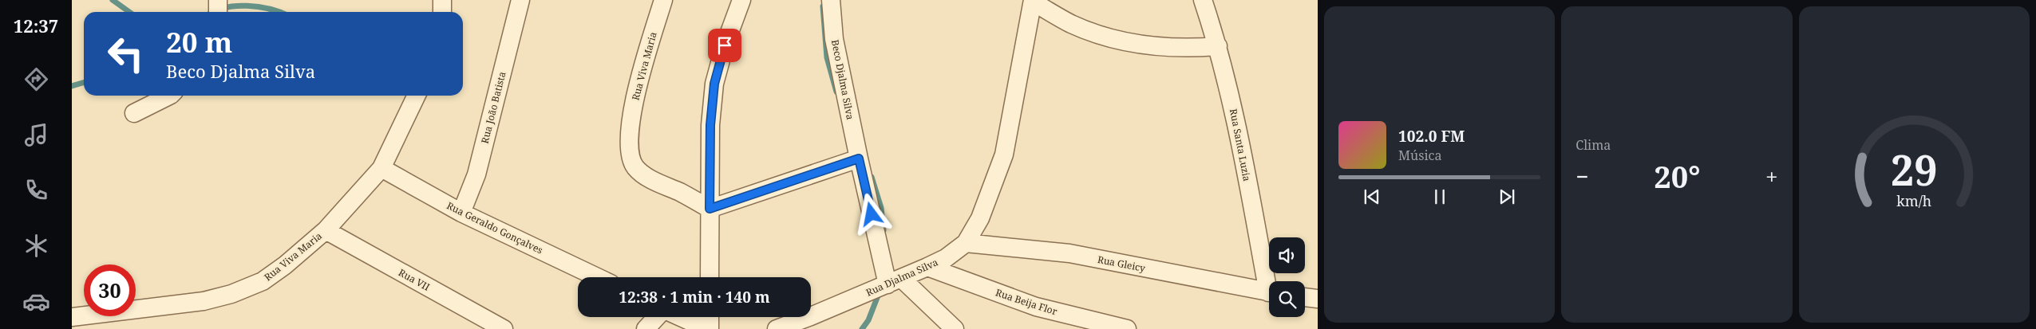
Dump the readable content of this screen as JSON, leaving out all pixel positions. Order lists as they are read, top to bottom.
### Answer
{
  "streets": {
    "street": [
      "Rua Viva Maria",
      "Beco Djalma Silva",
      "Rua João Batista",
      "Rua Santa Luzia",
      "Rua Geraldo Gonçalves",
      "Rua Gleicy",
      "Rua Djalma Silva",
      "Rua VII",
      "Rua Beija Flor"
    ]
  },
  "crossings": [
    ["Rua Viva Maria", "Rua Geraldo Gonçalves"],
    ["Rua Viva Maria", "Rua VII"],
    ["Beco Djalma Silva", "Rua Djalma Silva"],
    ["Rua João Batista", "Rua Geraldo Gonçalves"],
    ["Rua Gleicy", "Rua Djalma Silva"],
    ["Rua Djalma Silva", "Rua Beija Flor"]
  ],
  "page": {
    "tabs": "12:37",
    "tile": "Clima",
    "turn": ["20 m", "Beco Djalma Silva"],
    "song": ["102.0 FM", "Música"],
    "heat": ["−", "20°", "+"],
    "limit": "30",
    "trip": "12:38 · 1 min · 140 m",
    "gauge": ["29", "km/h"]
  }
}
